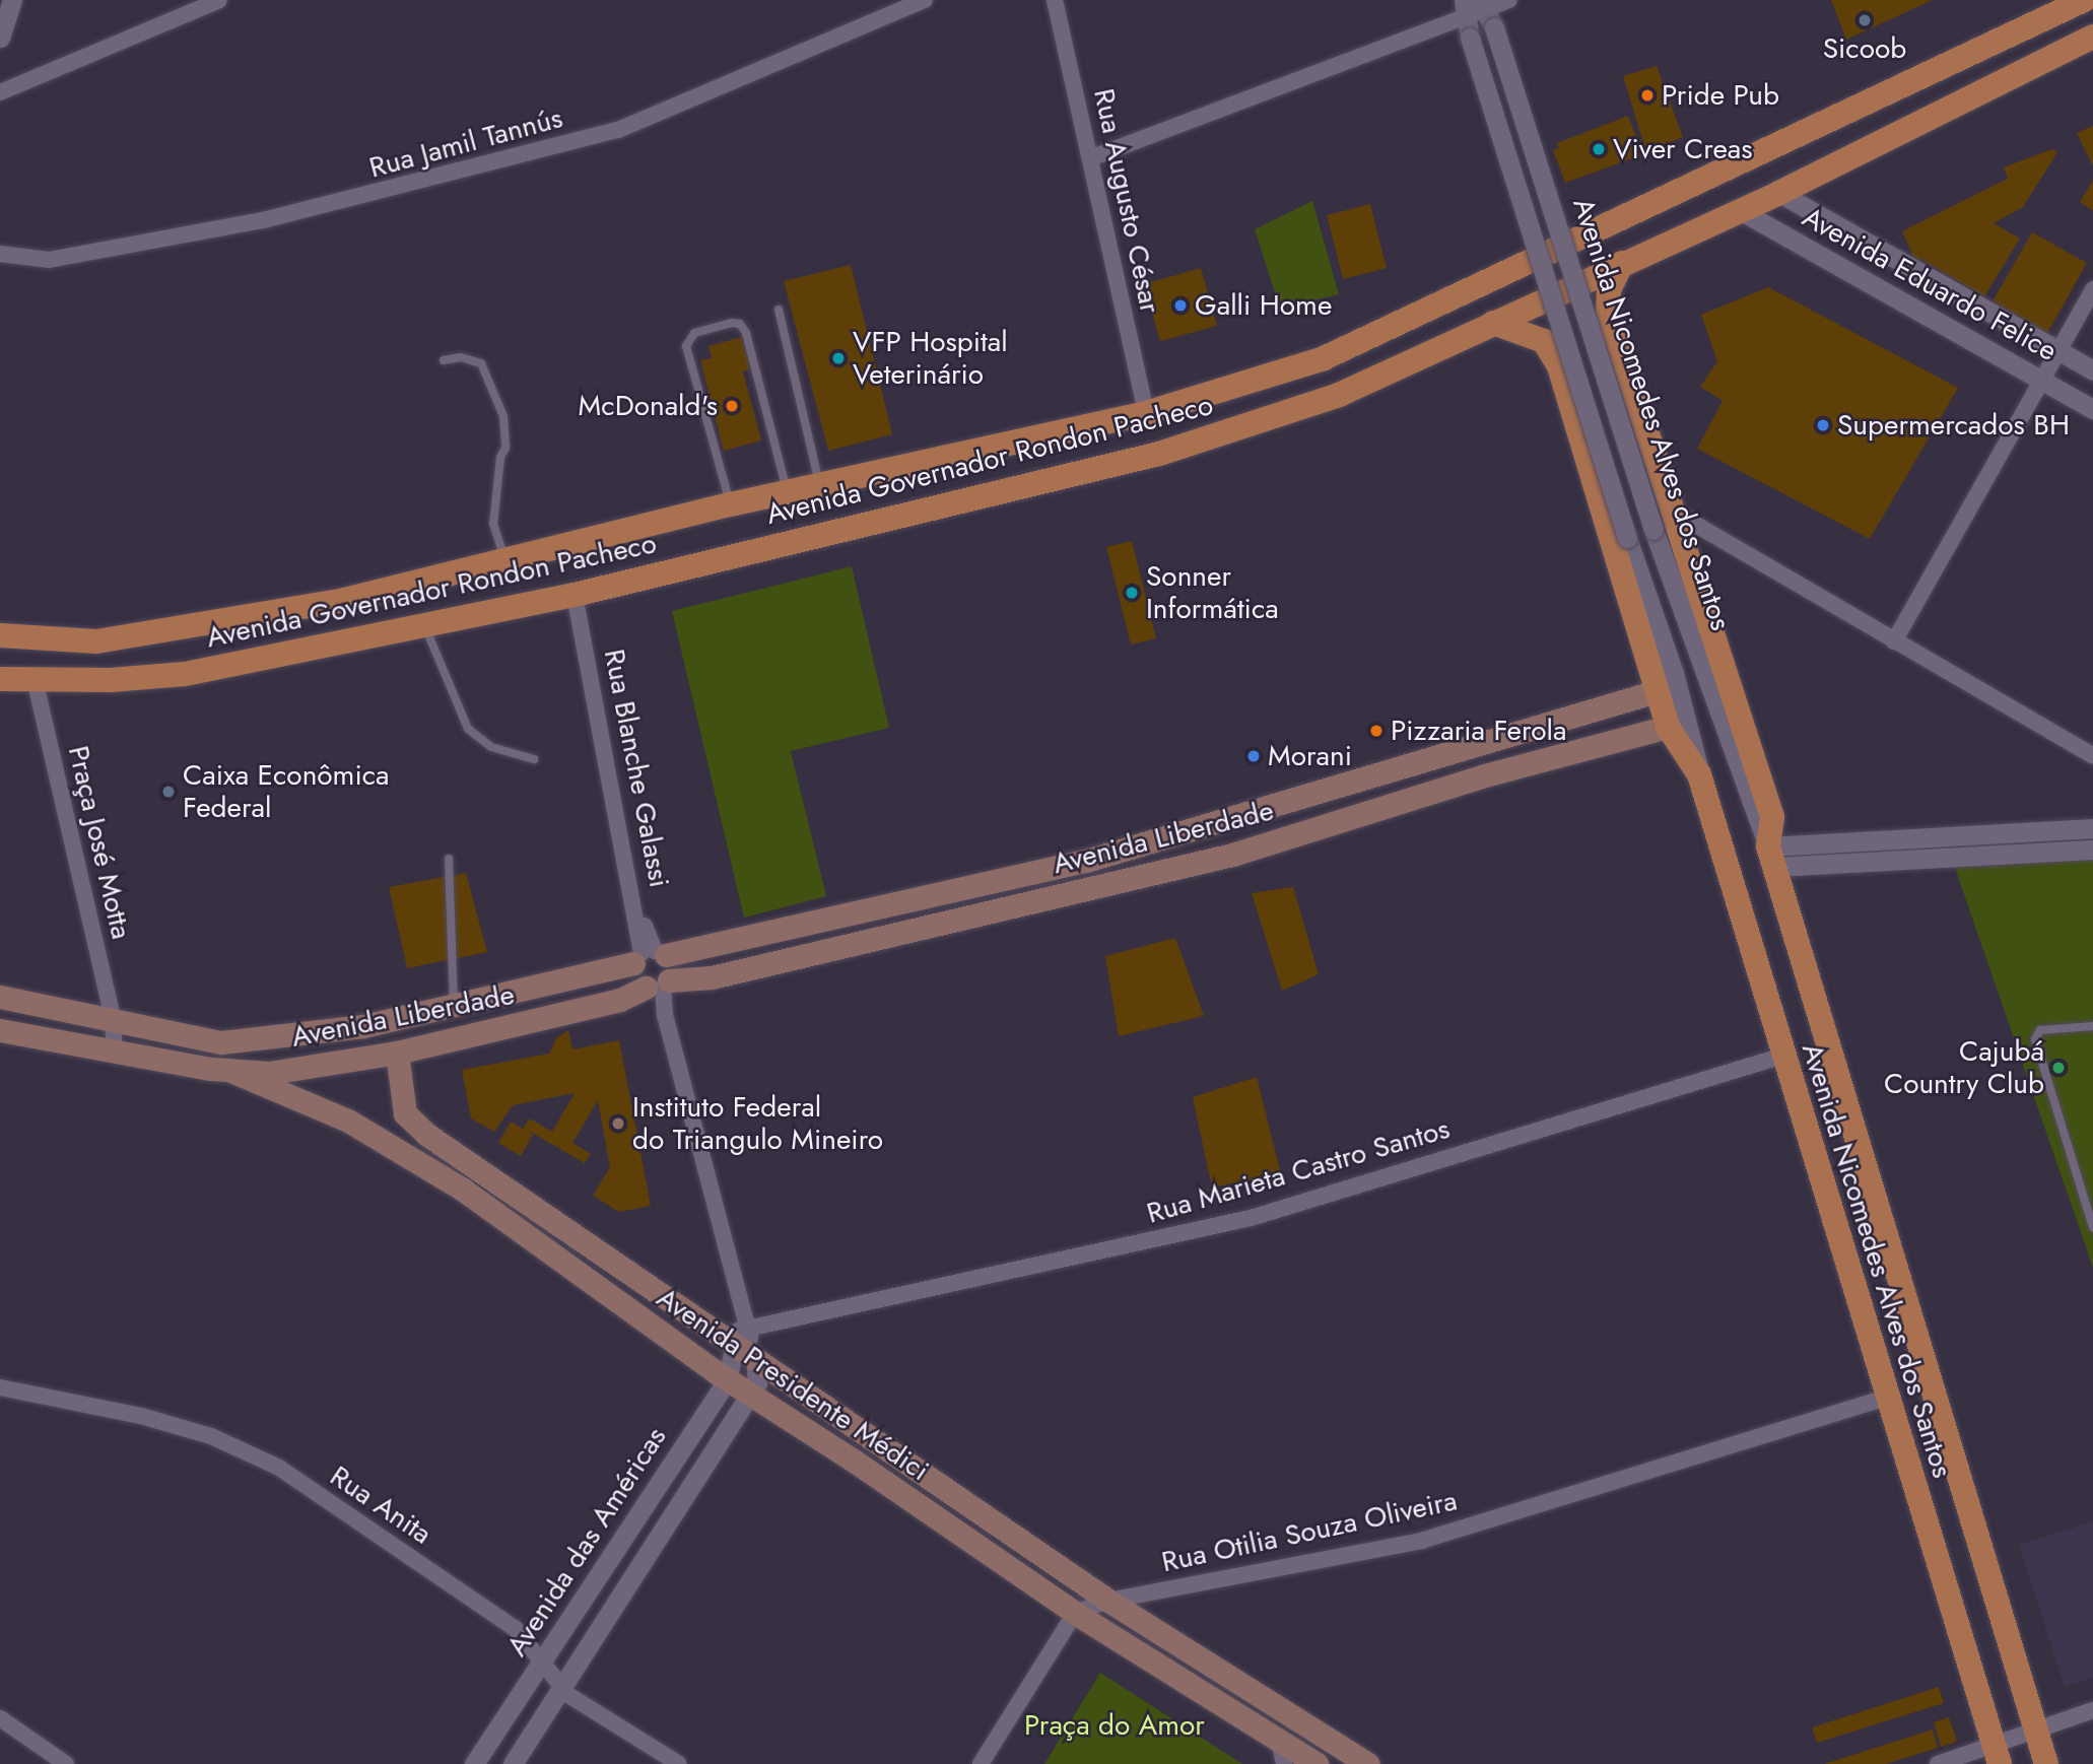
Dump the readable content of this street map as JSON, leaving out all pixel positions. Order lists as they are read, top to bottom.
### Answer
{
  "streets": {
    "main road": [
      "Avenida Nicomedes Alves dos Santos",
      "Avenida Governador Rondon Pacheco",
      "Avenida Liberdade",
      "Avenida Presidente Médici"
    ],
    "street": [
      "Rua Jamil Tannús",
      "Rua Augusto César",
      "Avenida Eduardo Felice",
      "Rua Blanche Galassi",
      "Praça José Motta",
      "Rua Marieta Castro Santos",
      "Rua Anita",
      "Rua Otilia Souza Oliveira",
      "Avenida das Américas"
    ]
  },
  "crossings": [
    ["Rua Augusto César", "Avenida Governador Rondon Pacheco"],
    ["Avenida Eduardo Felice", "Avenida Governador Rondon Pacheco"],
    ["Avenida Nicomedes Alves dos Santos", "Avenida Governador Rondon Pacheco"],
    ["Avenida Nicomedes Alves dos Santos", "Avenida Liberdade"],
    ["Avenida Nicomedes Alves dos Santos", "Rua Marieta Castro Santos"],
    ["Avenida Nicomedes Alves dos Santos", "Rua Otilia Souza Oliveira"],
    ["Avenida Governador Rondon Pacheco", "Rua Blanche Galassi"],
    ["Avenida Governador Rondon Pacheco", "Praça José Motta"],
    ["Rua Blanche Galassi", "Avenida Liberdade"],
    ["Avenida Liberdade", "Praça José Motta"],
    ["Avenida Liberdade", "Avenida Presidente Médici"],
    ["Rua Marieta Castro Santos", "Avenida Presidente Médici"],
    ["Rua Marieta Castro Santos", "Avenida das Américas"],
    ["Avenida Presidente Médici", "Rua Otilia Souza Oliveira"],
    ["Avenida Presidente Médici", "Avenida das Américas"],
    ["Rua Anita", "Avenida das Américas"]
  ],
  "parks": ["Praça do Amor"],
  "places": [
    "Sicoob",
    "Pride Pub",
    "Viver Creas",
    "Galli Home",
    "VFP Hospital Veterinário",
    "McDonald's",
    "Supermercados BH",
    "Sonner Informática",
    "Pizzaria Ferola",
    "Morani",
    "Caixa Econômica Federal",
    "Cajubá Country Club",
    "Instituto Federal do Triangulo Mineiro"
  ]
}
